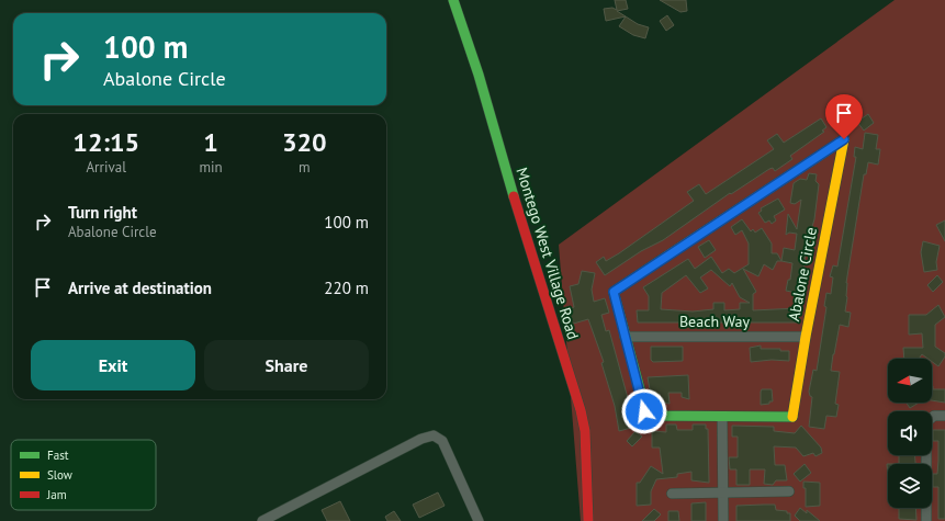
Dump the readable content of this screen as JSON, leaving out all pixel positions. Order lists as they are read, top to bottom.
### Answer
{
  "streets": {
    "street": ["Montego West Village Road", "Abalone Circle", "Beach Way"]
  },
  "crossings": [
    ["Abalone Circle", "Beach Way"]
  ],
  "legend": ["Fast", "Slow", "Jam"],
  "north": "left",
  "page": {
    "turn": ["100 m", "Abalone Circle"],
    "eta": [
      "12:15",
      "Arrival",
      "1",
      "min",
      "320",
      "m"
    ],
    "list": [
      {
        "name": "Turn right",
        "note": "Abalone Circle",
        "value": "100 m"
      },
      {
        "name": "Arrive at destination",
        "value": "220 m"
      }
    ],
    "buttons": ["Exit", "Share"]
  }
}
